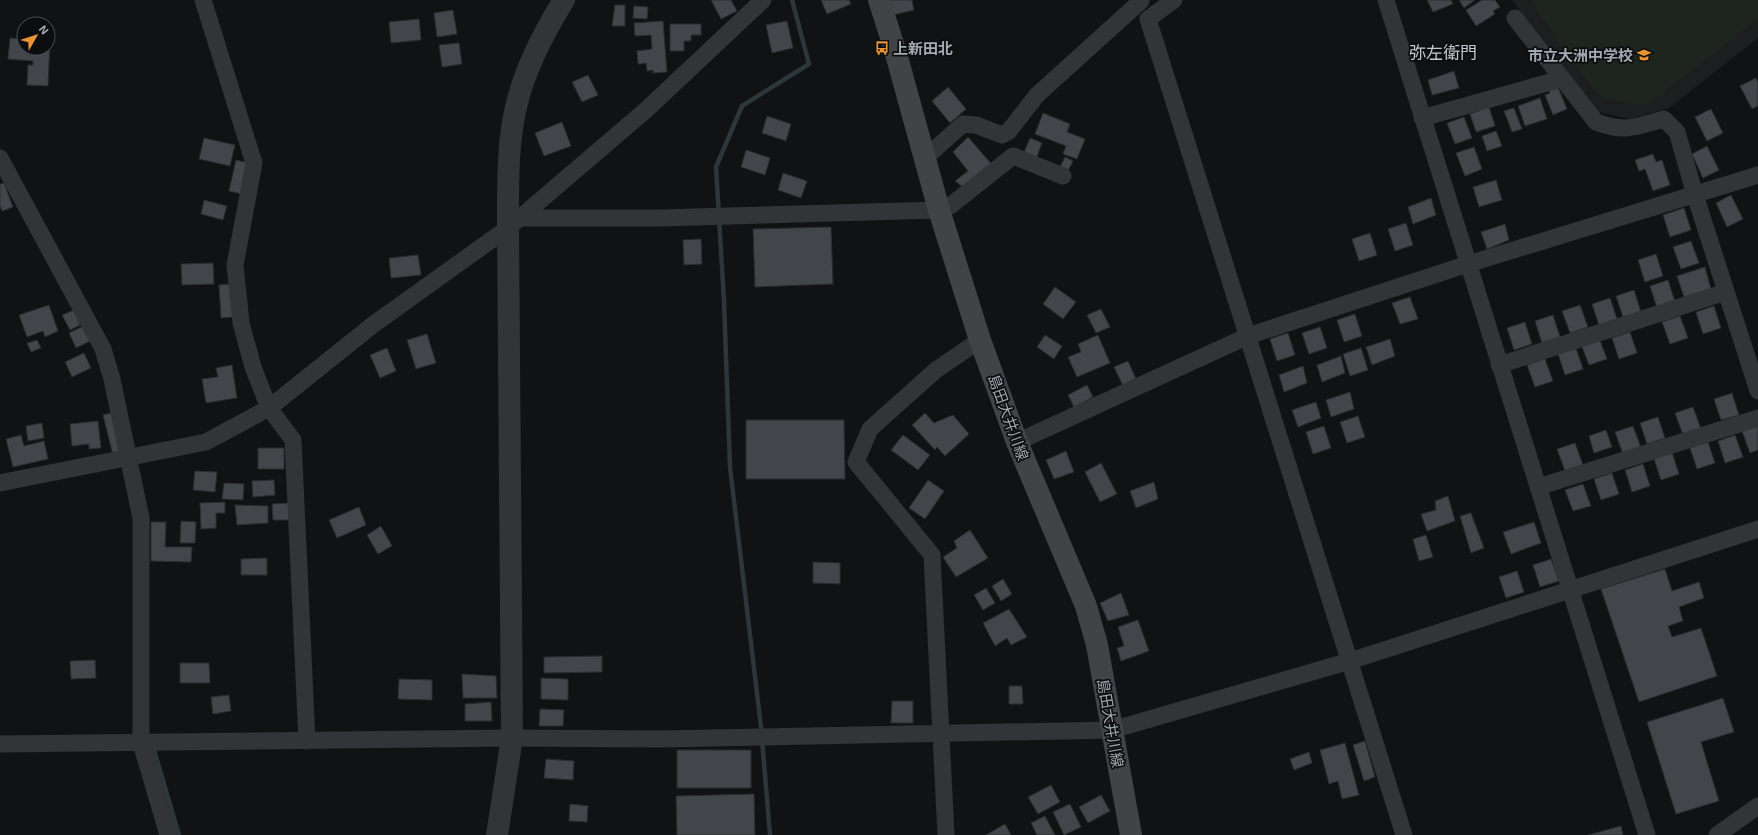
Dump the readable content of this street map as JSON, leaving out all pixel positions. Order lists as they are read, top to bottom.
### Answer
{
  "streets": {
    "main road": ["島田大井川線"]
  },
  "districts": ["弥左衛門"],
  "places": {
    "bus stop": ["上新田北"],
    "school or university": ["市立大洲中学校"]
  },
  "north": "top right"
}
